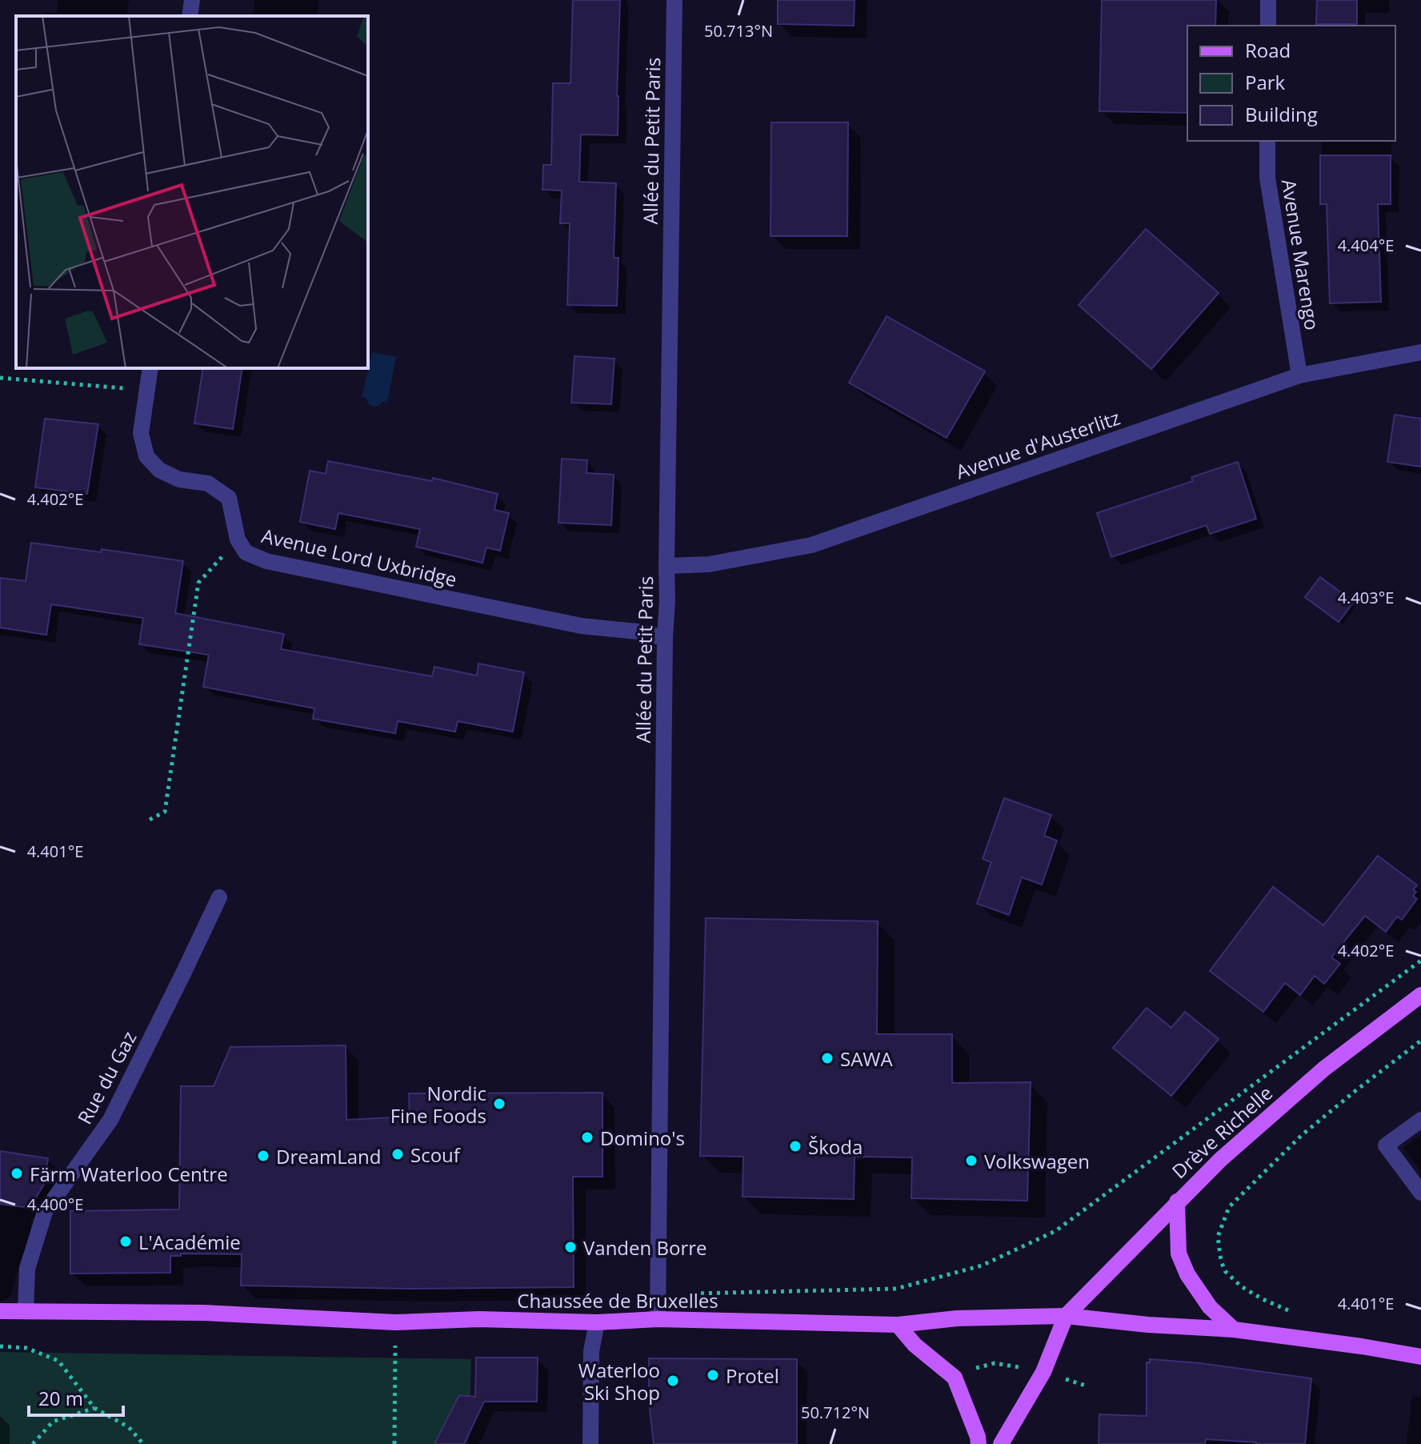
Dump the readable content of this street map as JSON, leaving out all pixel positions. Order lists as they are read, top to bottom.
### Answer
{
  "streets": {
    "main road": ["Drève Richelle", "Chaussée de Bruxelles"],
    "street": [
      "Allée du Petit Paris",
      "Avenue Marengo",
      "Avenue d'Austerlitz",
      "Avenue Lord Uxbridge",
      "Rue du Gaz"
    ]
  },
  "crossings": [
    ["Allée du Petit Paris", "Avenue d'Austerlitz"],
    ["Allée du Petit Paris", "Avenue Lord Uxbridge"],
    ["Allée du Petit Paris", "Chaussée de Bruxelles"],
    ["Avenue Marengo", "Avenue d'Austerlitz"],
    ["Rue du Gaz", "Chaussée de Bruxelles"],
    ["Drève Richelle", "Chaussée de Bruxelles"]
  ],
  "places": [
    "SAWA",
    "Nordic Fine Foods",
    "Domino's",
    "Škoda",
    "Scouf",
    "DreamLand",
    "Volkswagen",
    "Färm Waterloo Centre",
    "L'Académie",
    "Vanden Borre",
    "Protel",
    "Waterloo Ski Shop"
  ],
  "legend": ["Road", "Park", "Building"],
  "scale_bar": "20 m",
  "coordinates": [
    "50.713°N",
    "4.404°E",
    "4.402°E",
    "4.403°E",
    "4.401°E",
    "4.400°E",
    "50.712°N"
  ]
}
